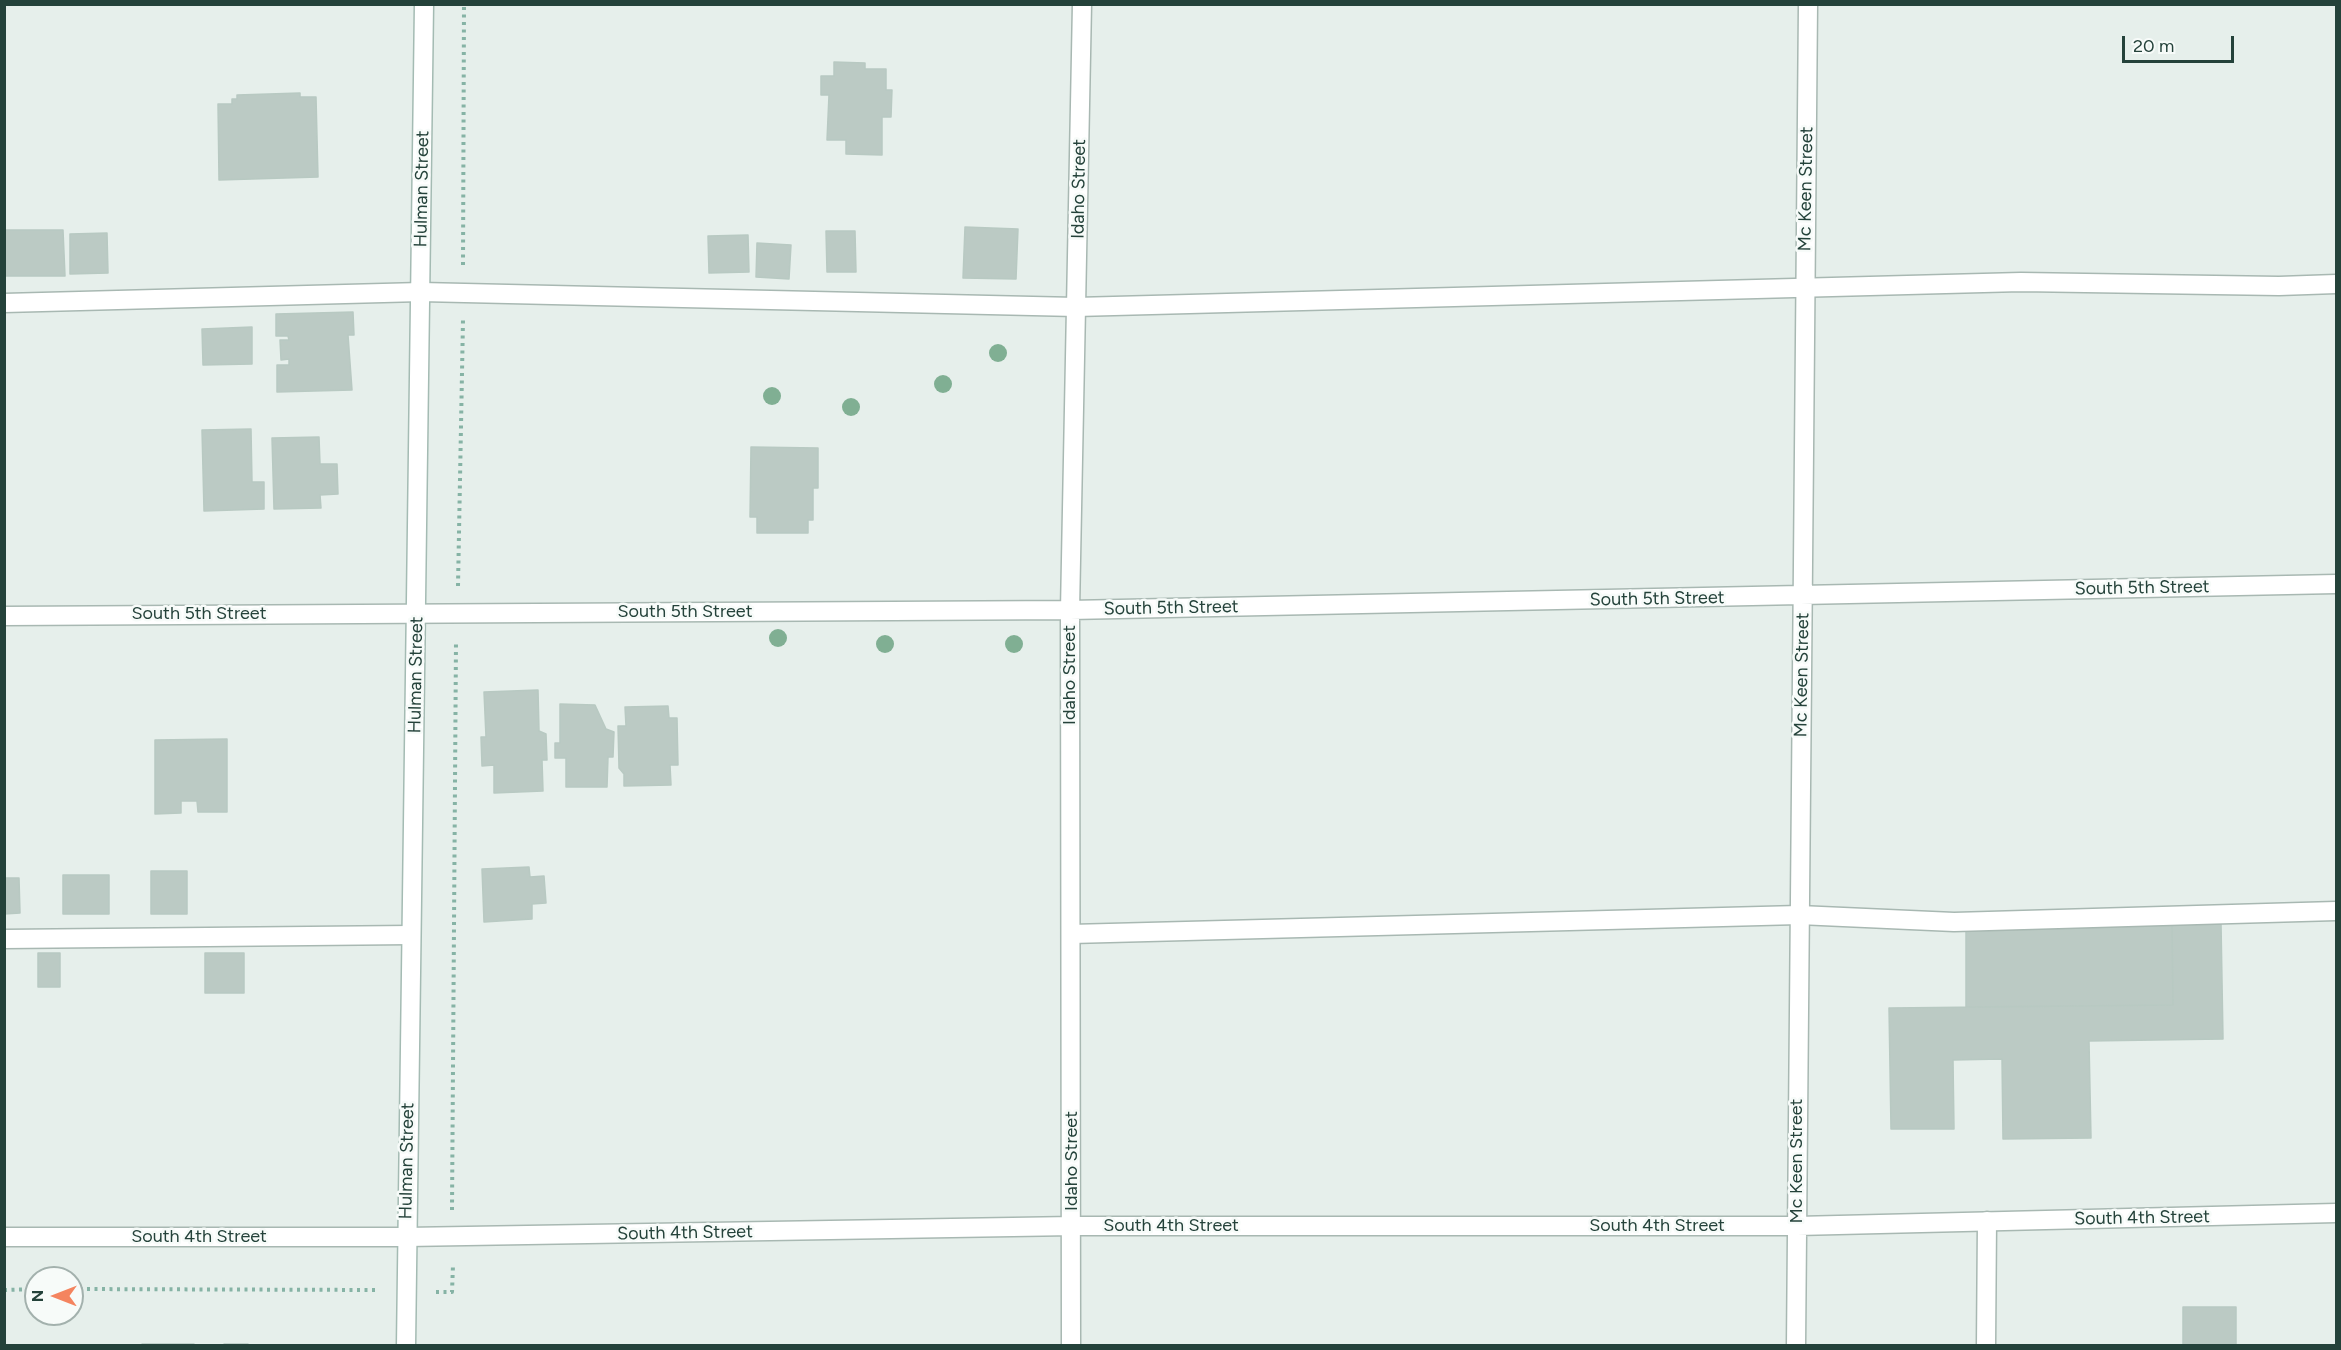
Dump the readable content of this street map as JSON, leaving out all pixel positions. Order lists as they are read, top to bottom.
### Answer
{
  "streets": {
    "street": [
      "Hulman Street",
      "Idaho Street",
      "Mc Keen Street",
      "South 5th Street",
      "South 4th Street"
    ]
  },
  "crossings": [
    ["Hulman Street", "South 5th Street"],
    ["Hulman Street", "South 4th Street"],
    ["Idaho Street", "South 5th Street"],
    ["Idaho Street", "South 4th Street"],
    ["Mc Keen Street", "South 5th Street"],
    ["Mc Keen Street", "South 4th Street"]
  ],
  "scale_bar": "20 m",
  "north": "left"
}
